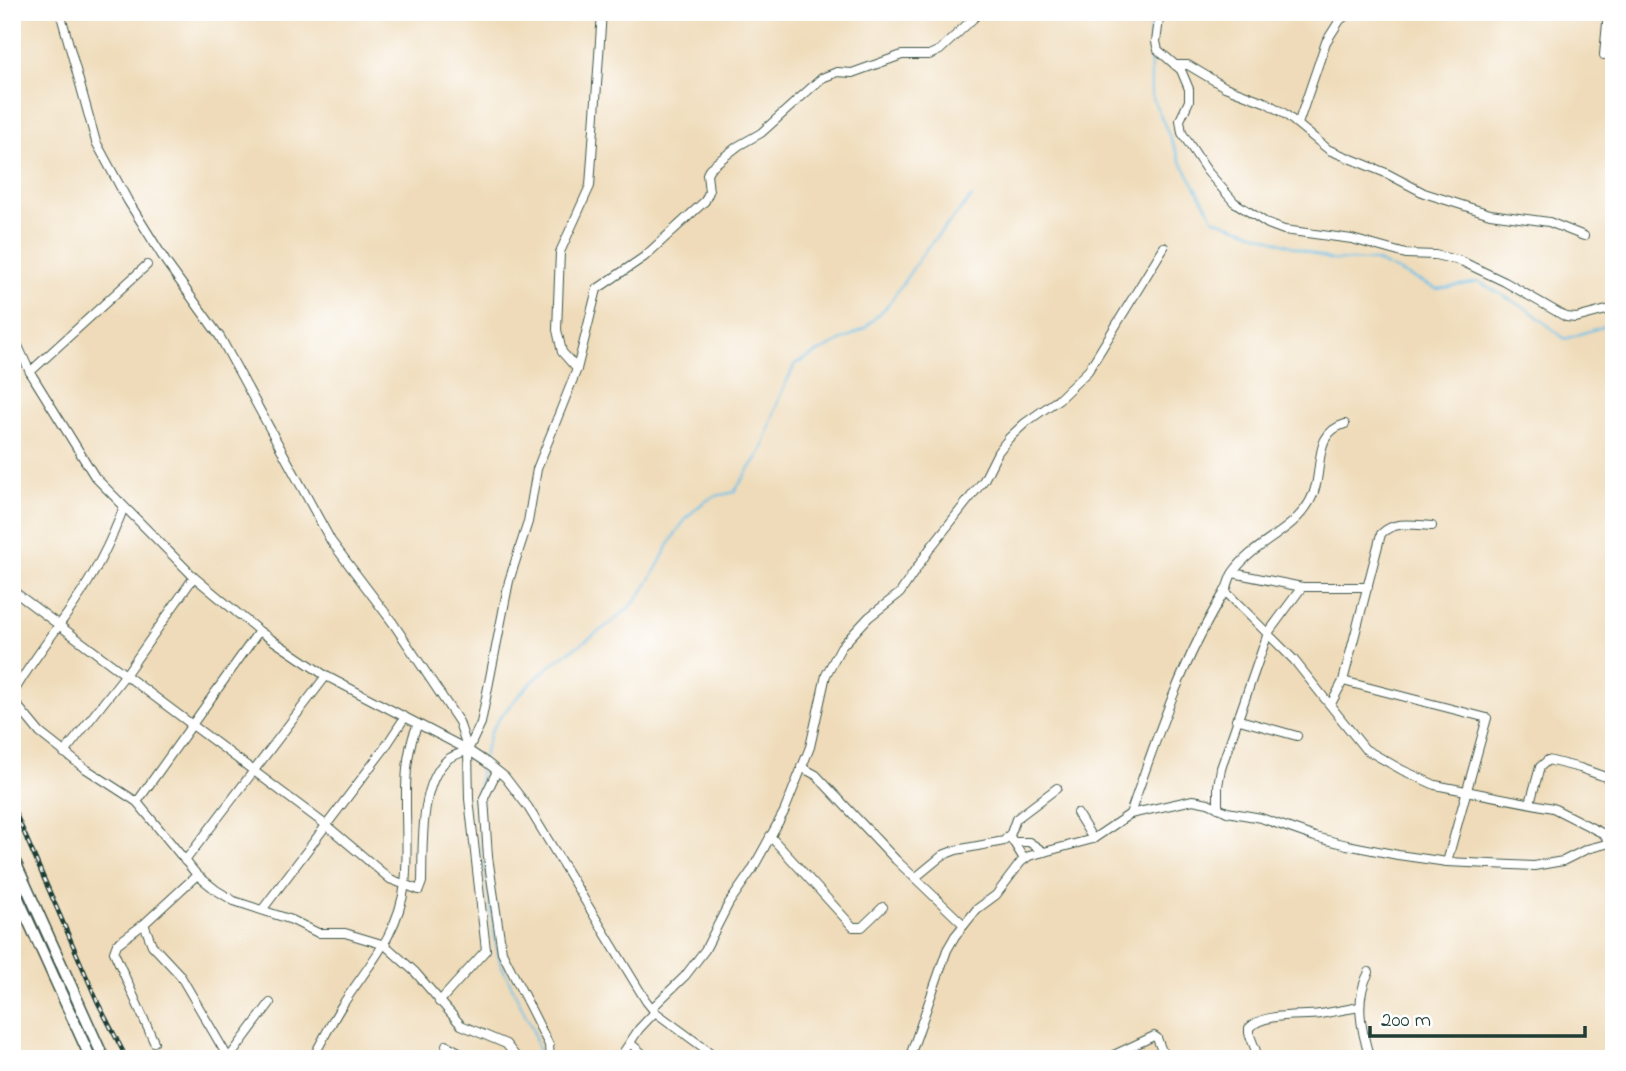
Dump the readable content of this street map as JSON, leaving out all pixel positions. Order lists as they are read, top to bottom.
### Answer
{
  "scale_bar": "200 m"
}
